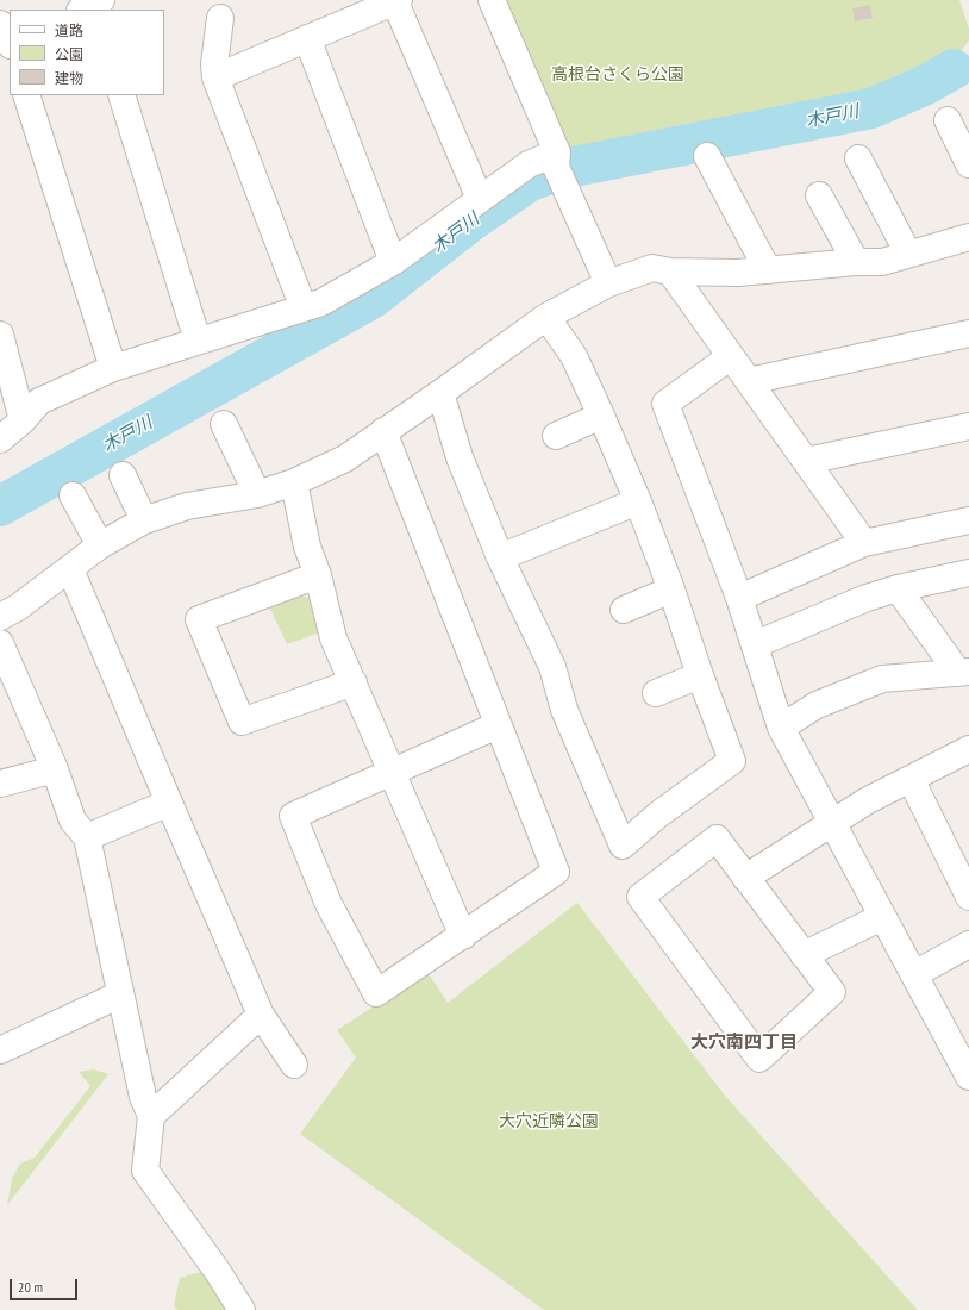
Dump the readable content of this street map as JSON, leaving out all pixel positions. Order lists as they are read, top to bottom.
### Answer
{
  "districts": ["大穴南四丁目"],
  "water": ["木戸川"],
  "parks": ["高根台さくら公園", "大穴近隣公園"],
  "legend": ["道路", "公園", "建物"],
  "scale_bar": "20 m"
}
